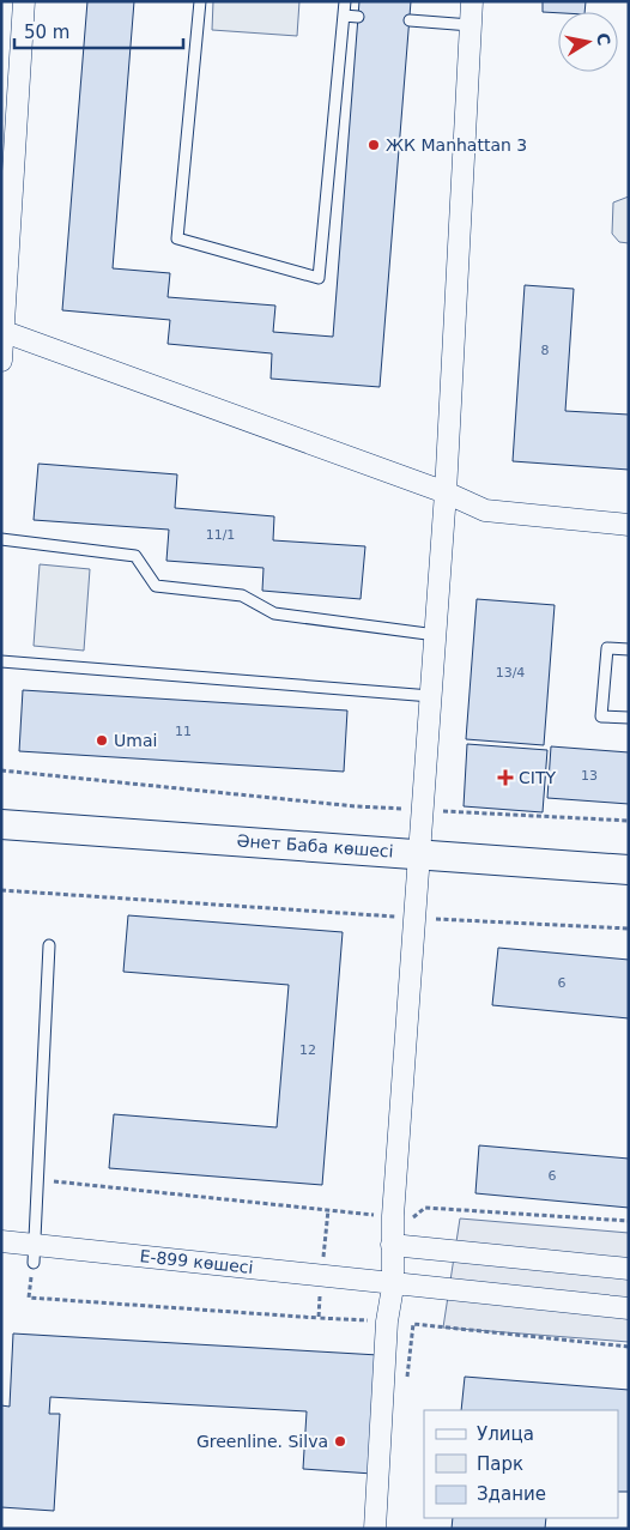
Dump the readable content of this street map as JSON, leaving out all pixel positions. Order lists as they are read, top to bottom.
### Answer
{
  "streets": {
    "street": ["Әнет Баба көшесі", "Е-899 көшесі"]
  },
  "places": {
    "other": ["ЖК Manhattan 3", "Umai", "Greenline. Silva"],
    "health": ["CITY"]
  },
  "house_numbers": [
    "8",
    "11/1",
    "13/4",
    "11",
    "13",
    "6",
    "12",
    "6"
  ],
  "legend": ["Улица", "Парк", "Здание"],
  "scale_bar": "50 m",
  "north": "right"
}
